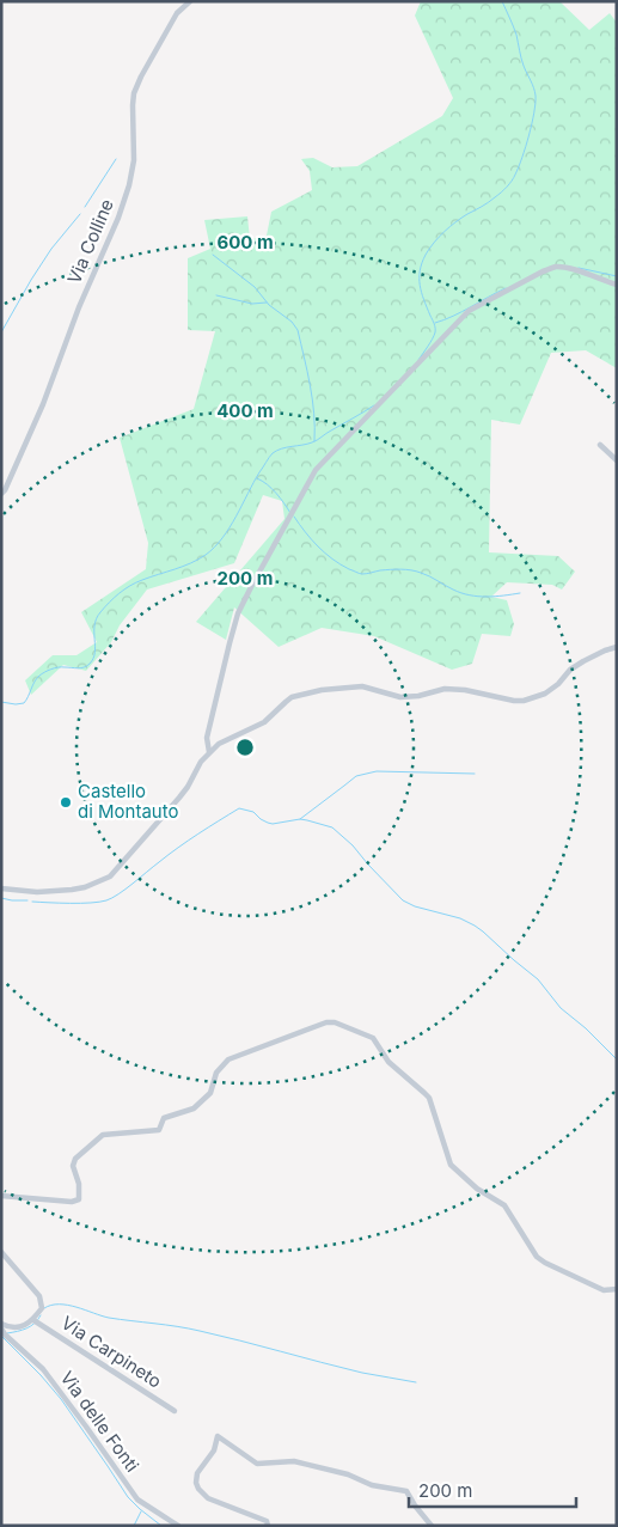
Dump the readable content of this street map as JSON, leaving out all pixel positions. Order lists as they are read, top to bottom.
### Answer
{
  "streets": {
    "street": ["Via Colline", "Via Carpineto", "Via delle Fonti"]
  },
  "places": ["Castello di Montauto"],
  "scale_bar": "200 m",
  "rings": ["600 m", "400 m", "200 m"]
}
